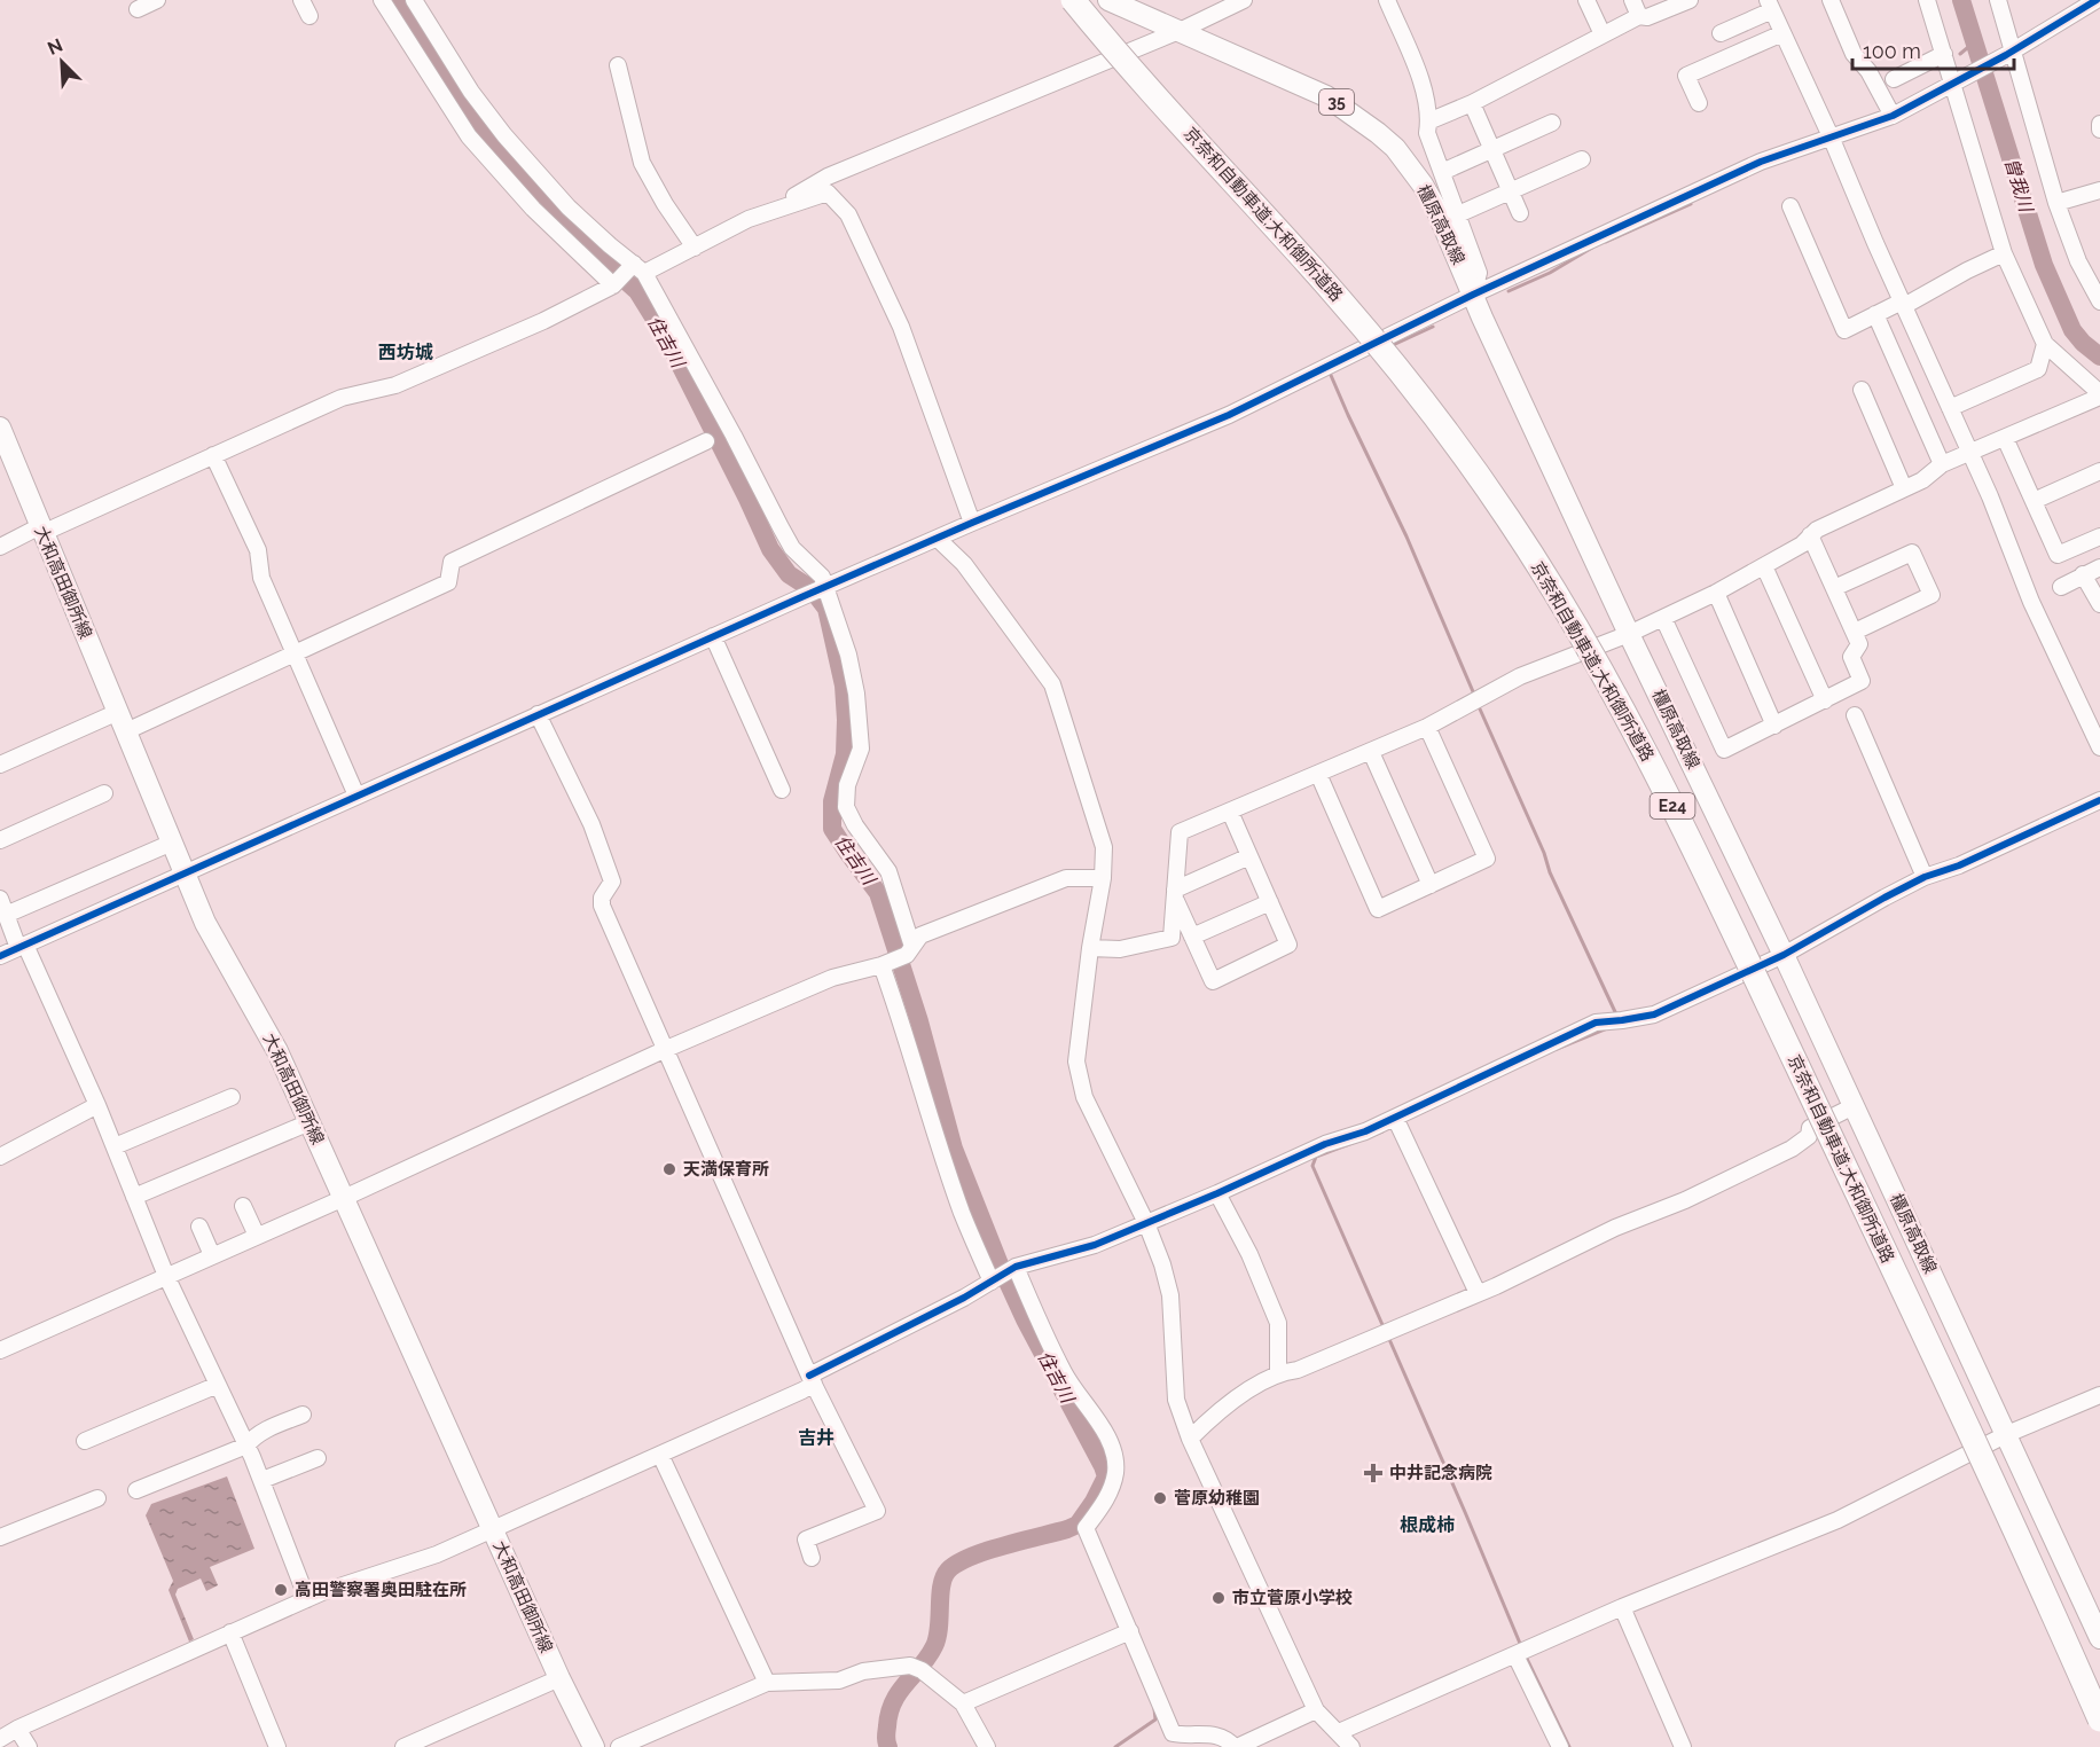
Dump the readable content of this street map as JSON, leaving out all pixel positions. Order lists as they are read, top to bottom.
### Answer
{
  "streets": {
    "highway": ["京奈和自動車道;大和御所道路", "E24"],
    "main road": ["35", "橿原高取線", "大和高田御所線"]
  },
  "districts": ["西坊城", "吉井", "根成柿"],
  "water": ["曽我川", "住吉川"],
  "places": {
    "other": [
      "天満保育所",
      "菅原幼稚園",
      "高田警察署奥田駐在所",
      "市立菅原小学校"
    ],
    "health": ["中井記念病院"]
  },
  "scale_bar": "100 m",
  "north": "top left"
}
